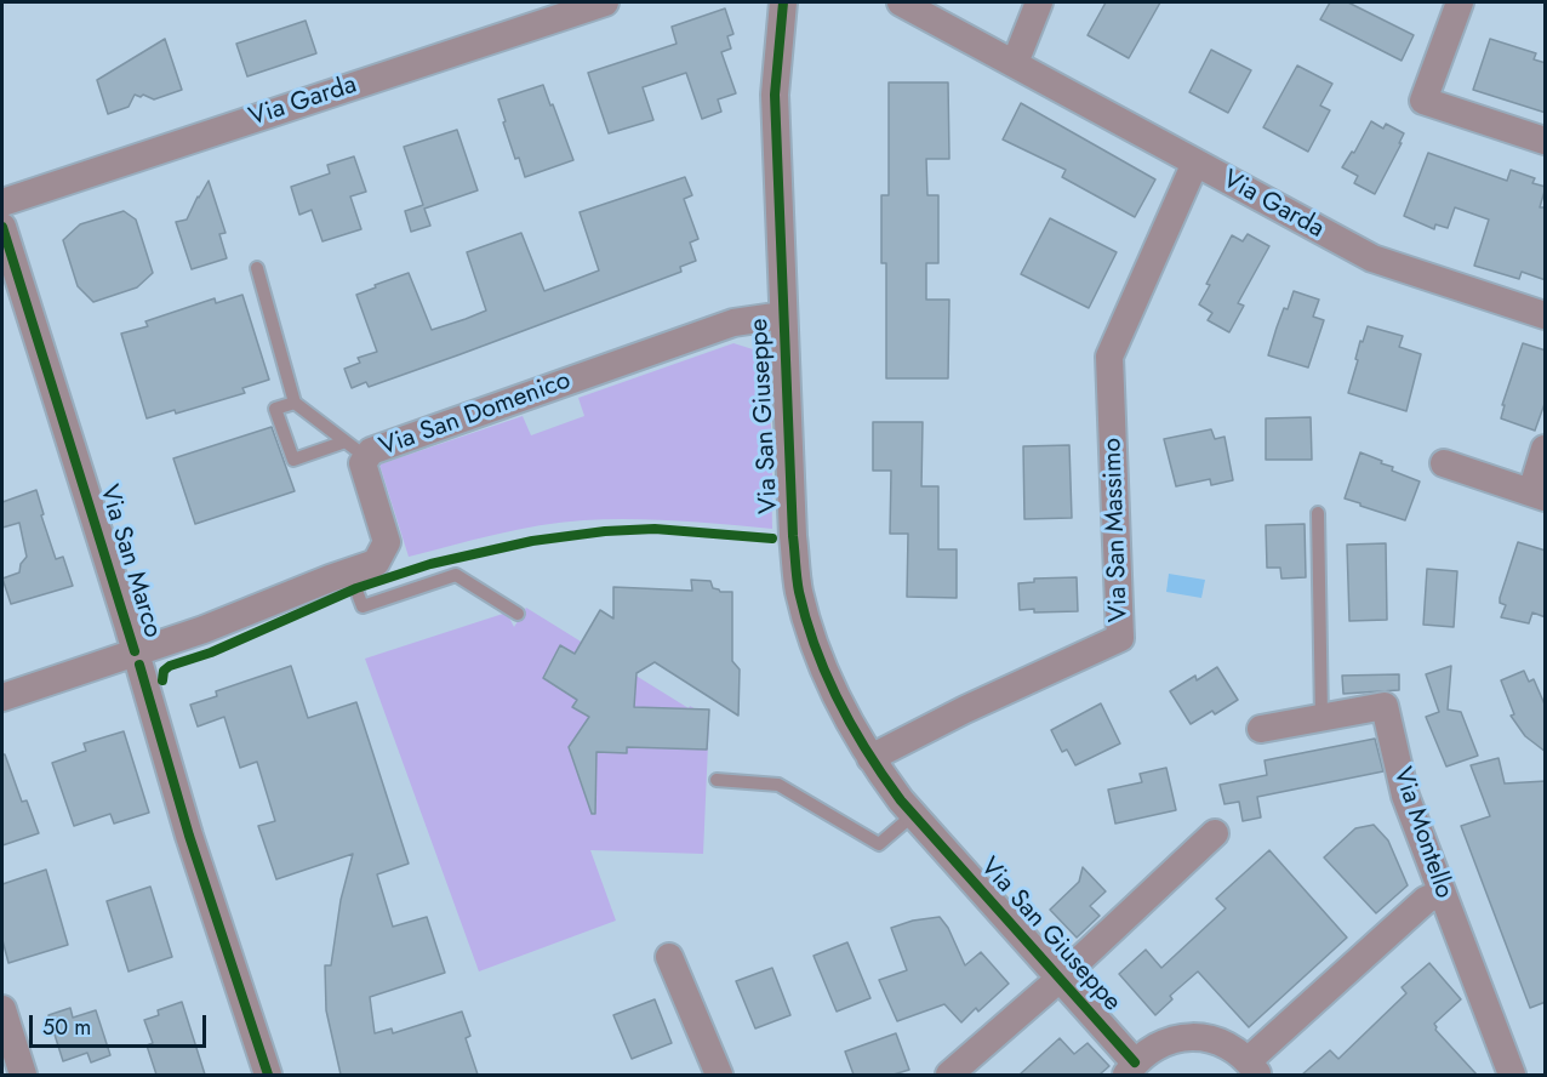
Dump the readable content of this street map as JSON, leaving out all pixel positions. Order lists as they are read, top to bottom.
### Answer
{
  "streets": {
    "street": [
      "Via Garda",
      "Via San Domenico",
      "Via San Giuseppe",
      "Via San Massimo",
      "Via San Marco",
      "Via Montello"
    ]
  },
  "crossings": [
    ["Via Garda", "Via San Massimo"],
    ["Via San Domenico", "Via San Giuseppe"],
    ["Via San Domenico", "Via San Marco"],
    ["Via San Giuseppe", "Via San Massimo"],
    ["Via San Giuseppe", "Via Montello"]
  ],
  "scale_bar": "50 m"
}
